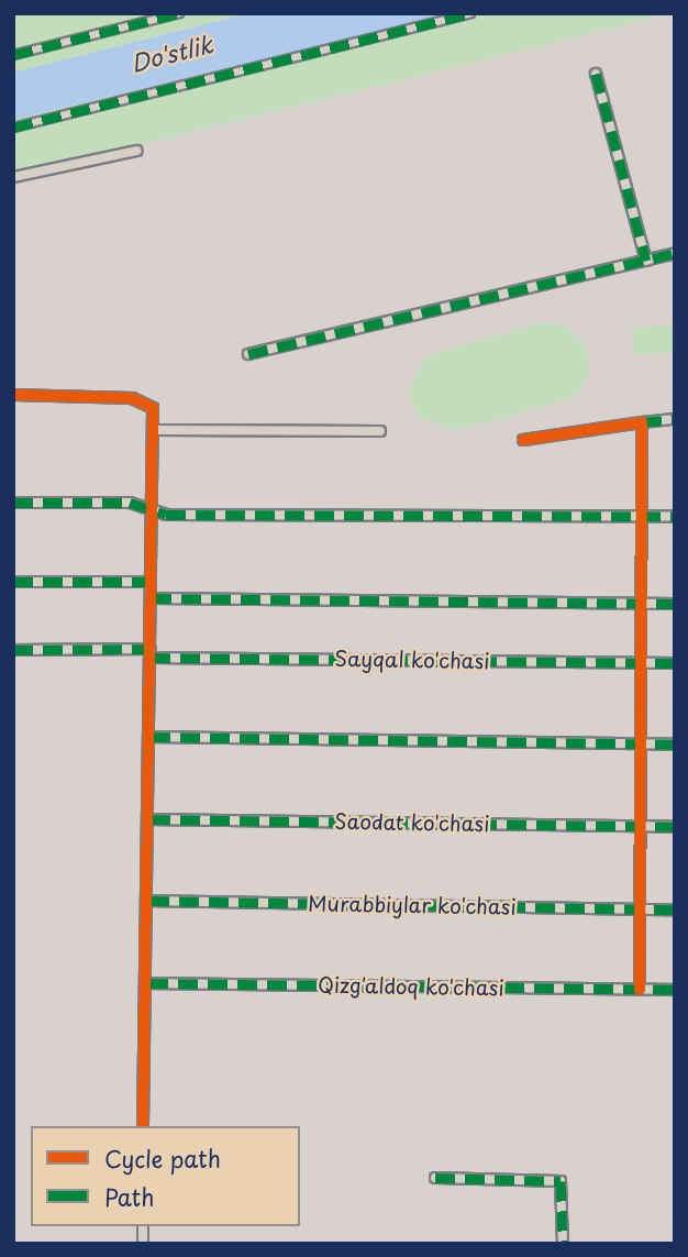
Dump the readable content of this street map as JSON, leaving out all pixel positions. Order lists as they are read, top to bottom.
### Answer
{
  "streets": {
    "street": [
      "Sayqal ko'chasi",
      "Saodat ko'chasi",
      "Murabbiylar ko'chasi",
      "Qizg'aldoq ko'chasi"
    ]
  },
  "water": ["Do'stlik"],
  "legend": ["Cycle path", "Path"]
}
